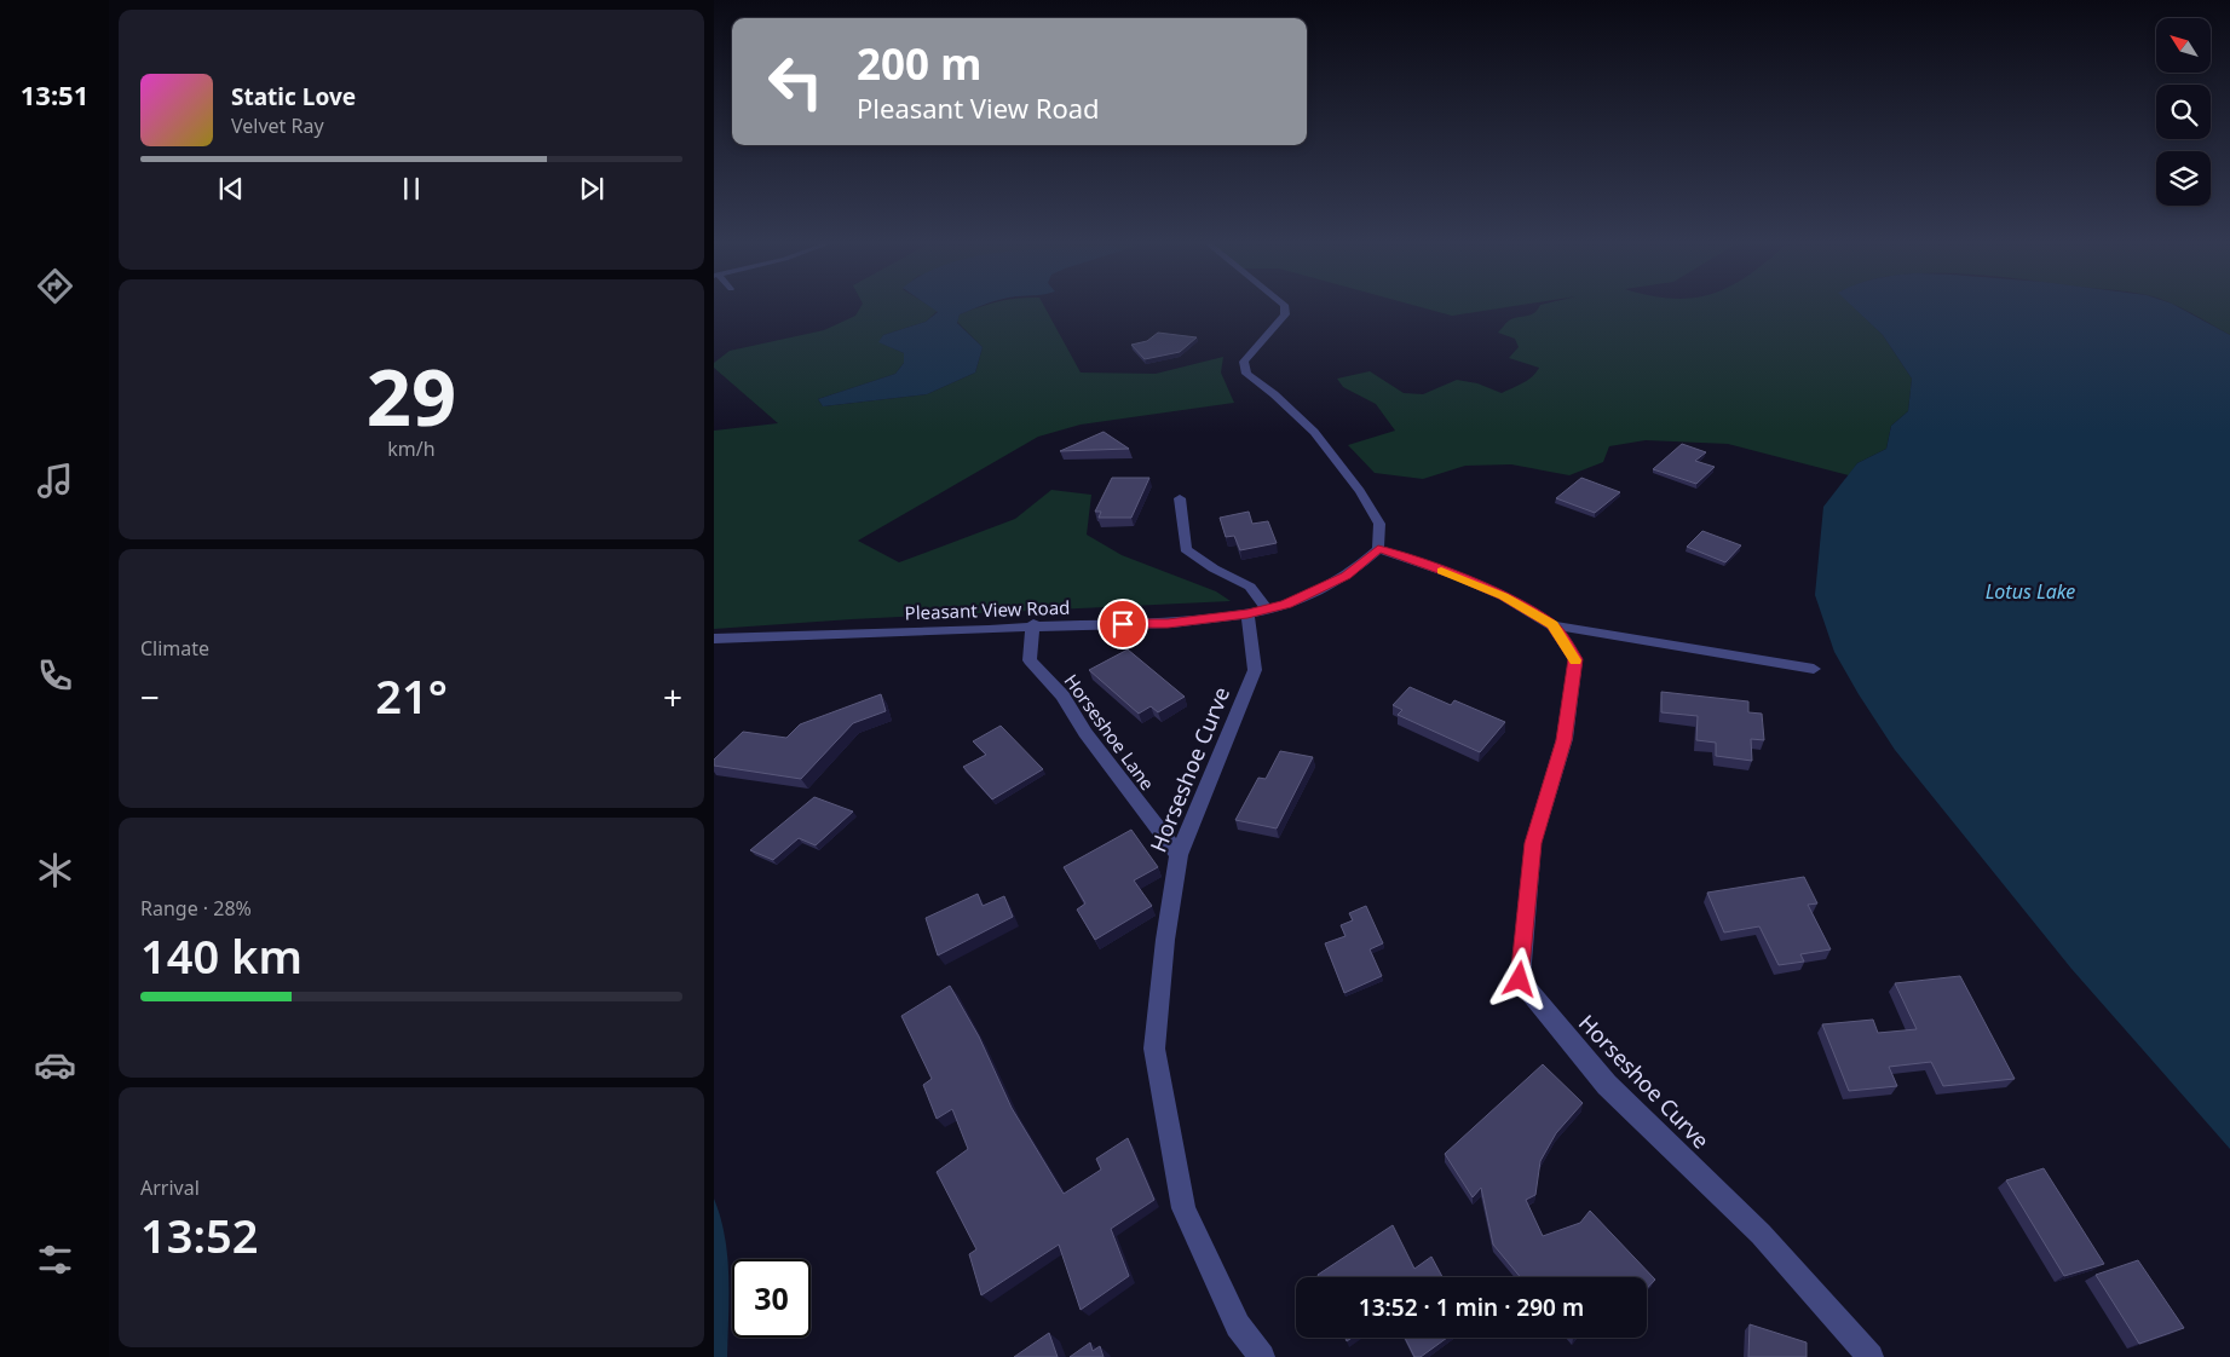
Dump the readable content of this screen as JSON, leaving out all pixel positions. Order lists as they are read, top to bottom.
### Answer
{
  "streets": {
    "street": ["Pleasant View Road", "Horseshoe Lane", "Horseshoe Curve"]
  },
  "crossings": [
    ["Pleasant View Road", "Horseshoe Lane"],
    ["Pleasant View Road", "Horseshoe Curve"],
    ["Horseshoe Lane", "Horseshoe Curve"]
  ],
  "water": ["Lotus Lake"],
  "north": "top left",
  "page": {
    "tabs": "13:51",
    "turn": ["200 m", "Pleasant View Road"],
    "song": ["Static Love", "Velvet Ray"],
    "tile": [
      ["29", "km/h"],
      "Climate",
      ["Range · 28%", "140 km"],
      ["Arrival", "13:52"]
    ],
    "heat": ["−", "21°", "+"],
    "limit": "30",
    "trip": "13:52 · 1 min · 290 m"
  }
}
